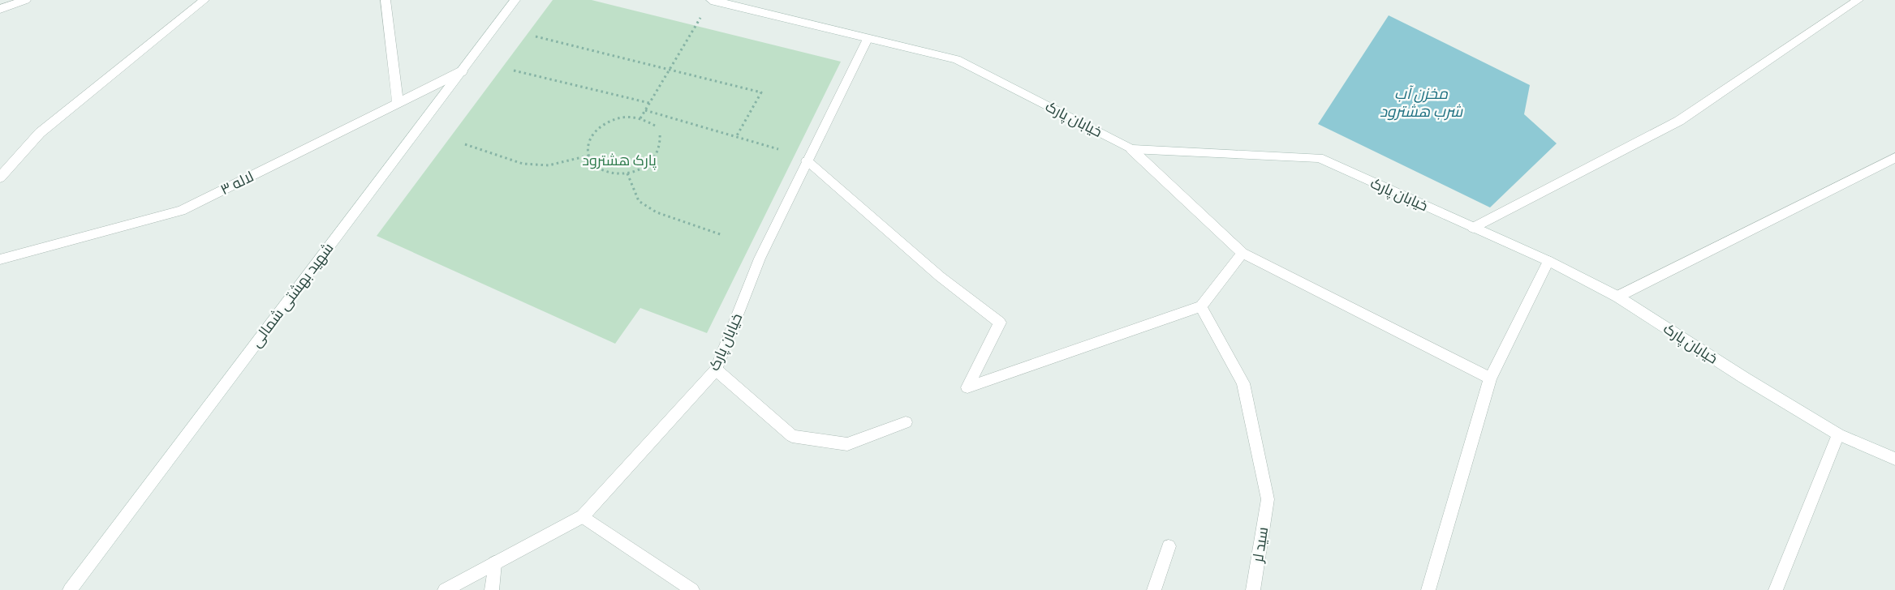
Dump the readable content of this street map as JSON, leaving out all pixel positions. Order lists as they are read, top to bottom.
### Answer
{
  "streets": {
    "street": [
      "خیابان پارک",
      "لاله ۳",
      "شهید بهشتی شمالی",
      "سید لر"
    ]
  },
  "crossings": [
    ["لاله ۳", "شهید بهشتی شمالی"]
  ],
  "water": ["مخزن آب شرب هشترود"],
  "parks": ["پارک هشترود"]
}
